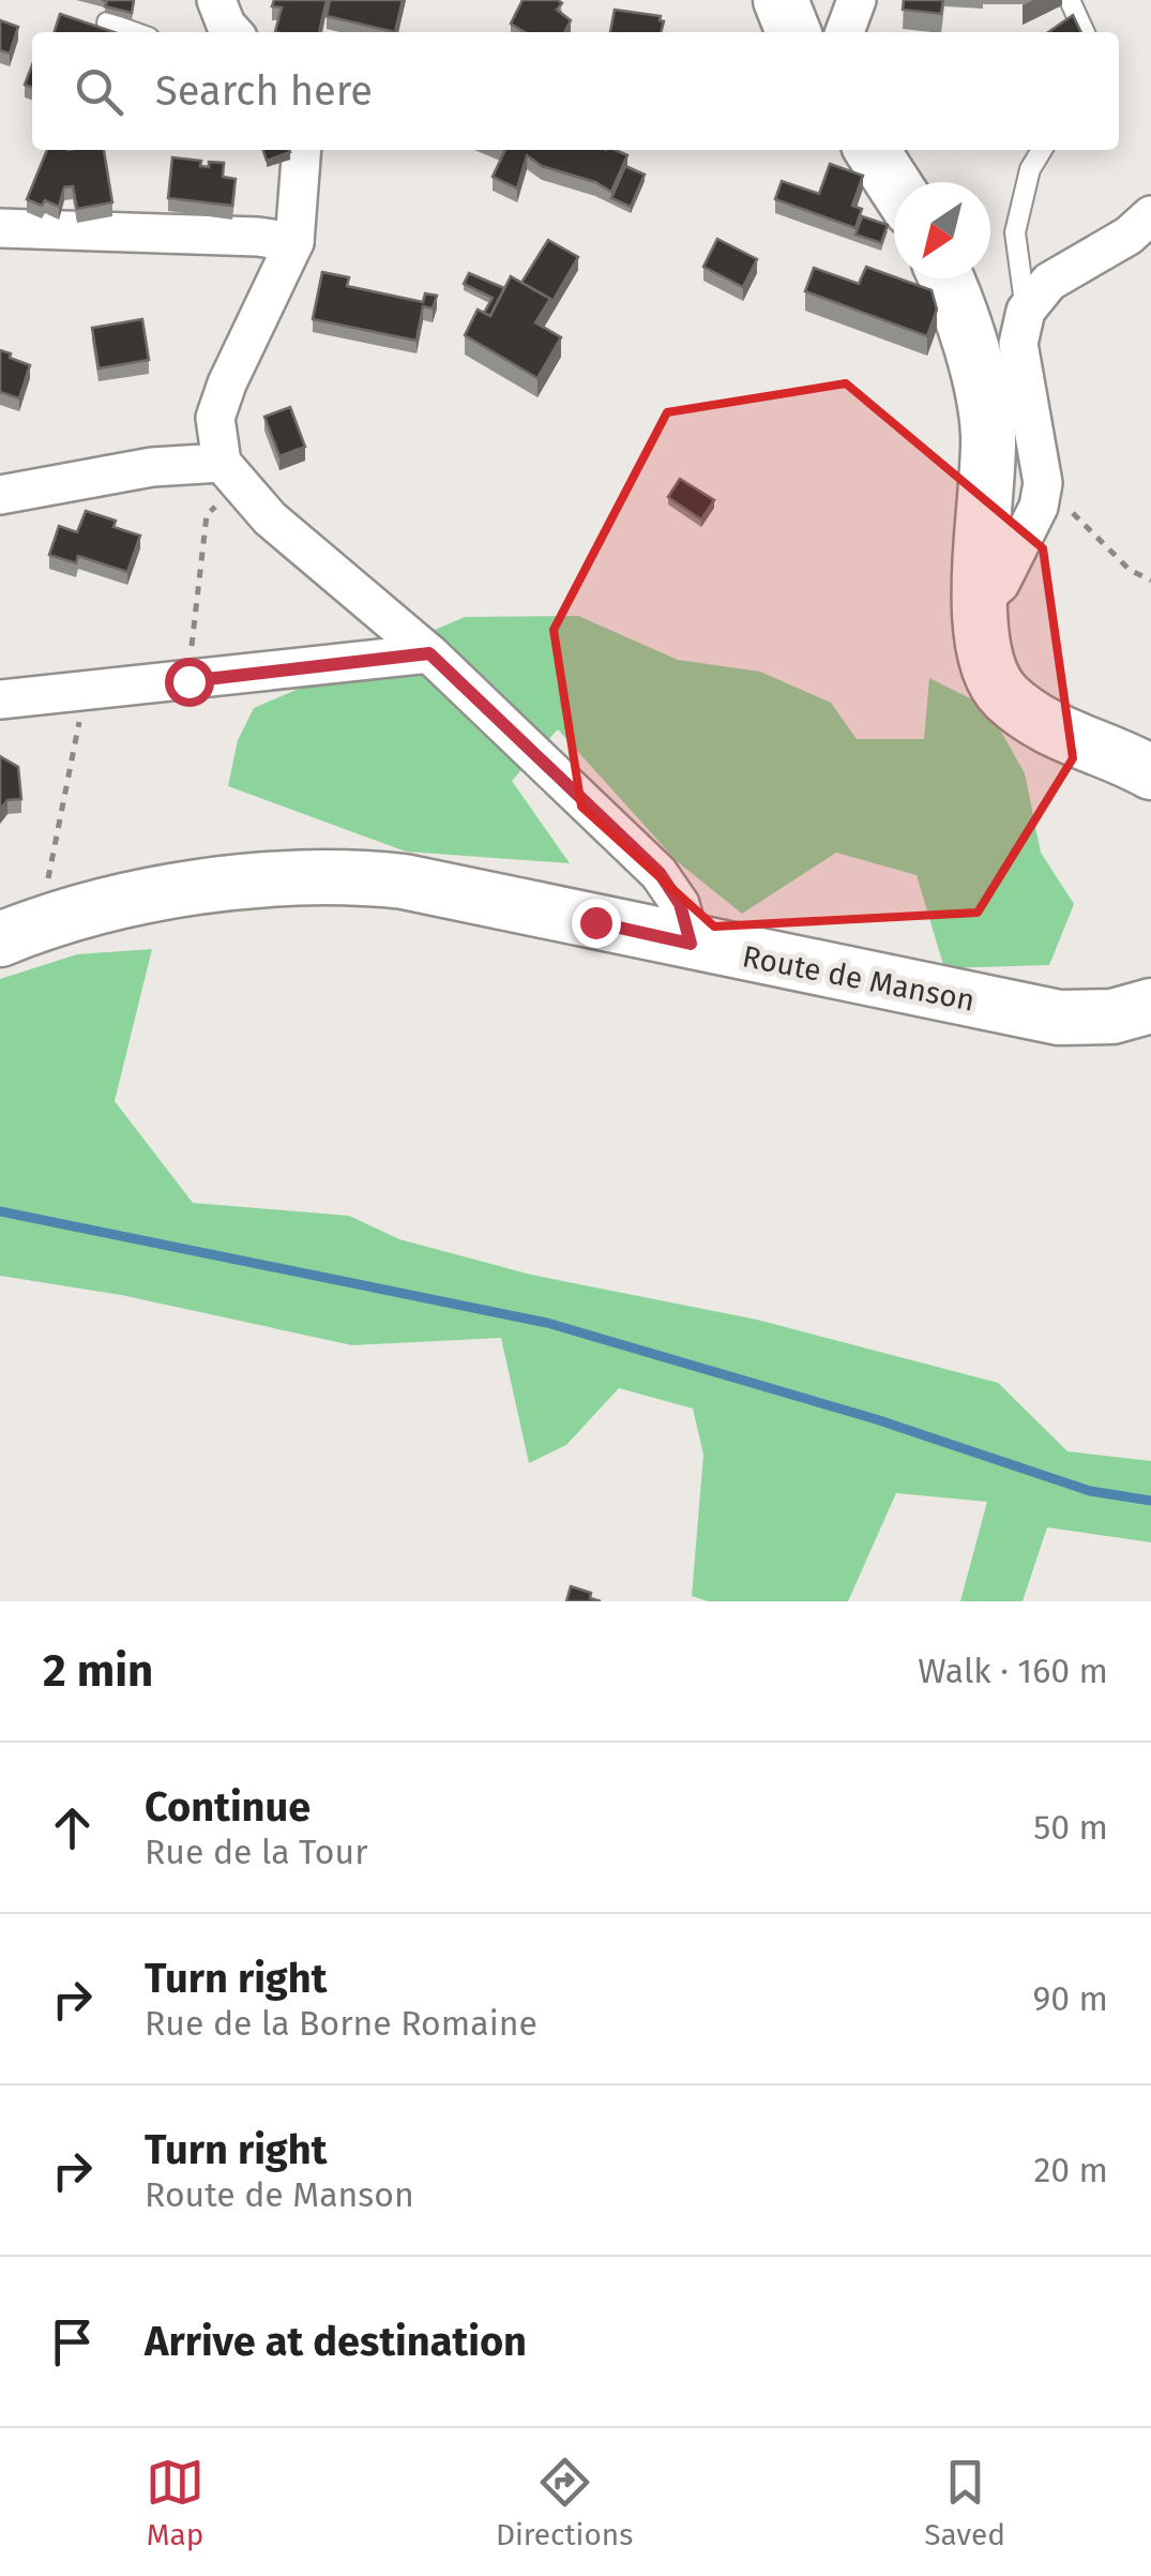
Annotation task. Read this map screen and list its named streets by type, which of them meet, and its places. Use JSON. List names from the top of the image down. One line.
{"streets":{"street":["Route de Manson"]},"north":"bottom left","page":{"search":"Search here","heading":["2 min","Walk · 160 m"],"list":[["Continue","Rue de la Tour","50 m"],["Turn right","Rue de la Borne Romaine","90 m"],["Turn right","Route de Manson","20 m"],"Arrive at destination"],"nav":["Map","Directions","Saved"]}}
